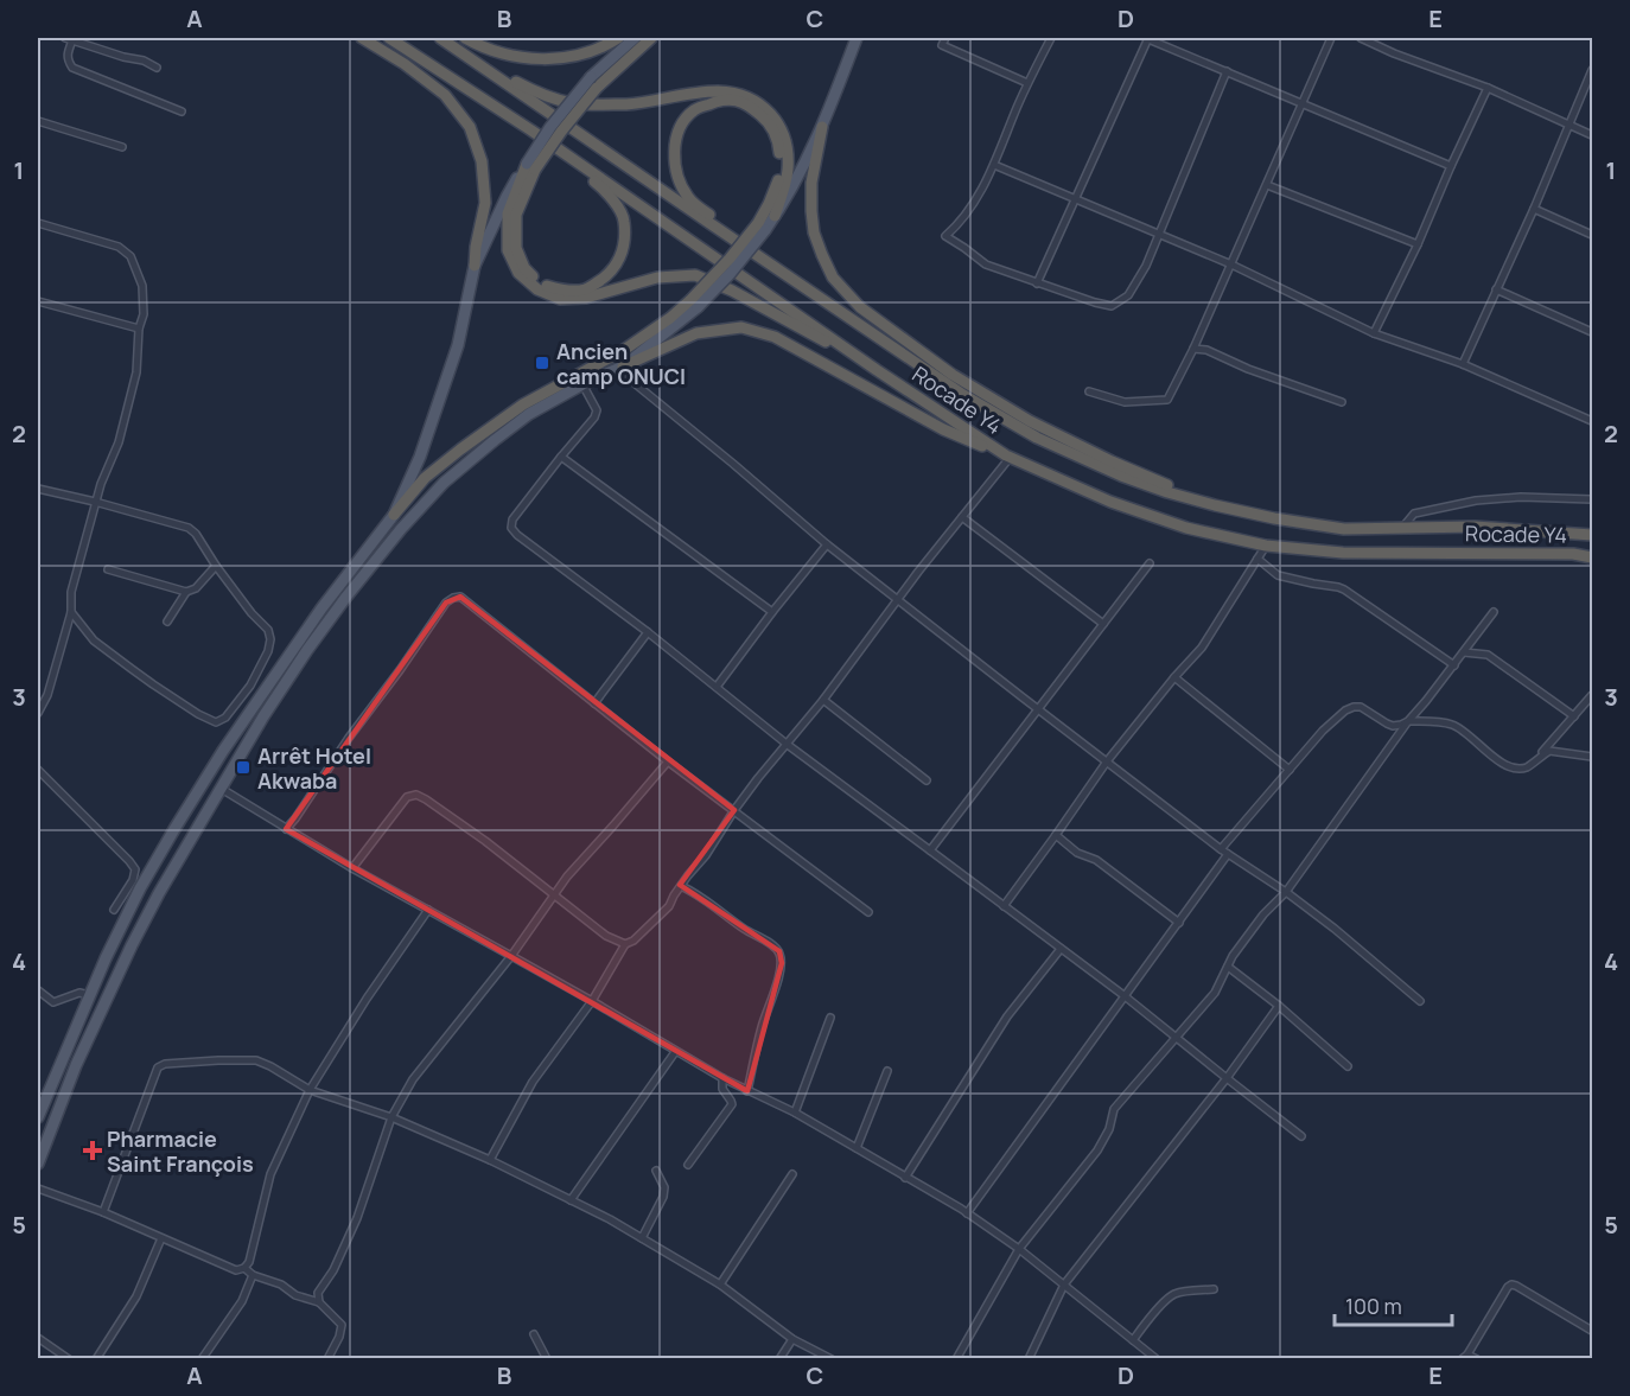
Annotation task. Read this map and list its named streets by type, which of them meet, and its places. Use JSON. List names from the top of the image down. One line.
{"streets":{"highway":["Rocade Y4"]},"places":{"transit":["Ancien camp ONUCI","Arrêt Hotel Akwaba"],"health":["Pharmacie Saint François"]},"scale_bar":"100 m","grid":{"columns":["A","B","C","D","E"],"rows":["1","2","3","4","5"]}}
